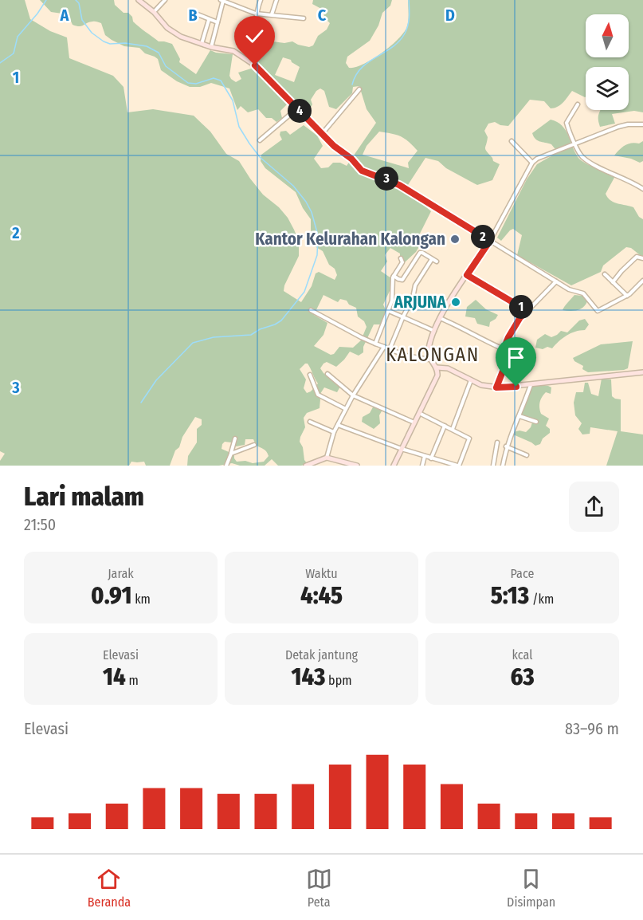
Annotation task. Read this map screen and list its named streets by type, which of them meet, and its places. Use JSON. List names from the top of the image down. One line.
{"districts":["KALONGAN"],"places":["Kantor Kelurahan Kalongan","ARJUNA"],"north":"top","page":{"pins":["4","3","2","1"],"heading":["Lari malam","21:50"],"stats":[["Jarak","0.91 km"],["Waktu","4:45"],["Pace","5:13 /km"],["Elevasi","14 m"],["Detak jantung","143 bpm"],["kcal","63"]],"chart":["Elevasi","83–96 m"],"tabs":["Beranda","Peta","Disimpan"]},"grid":{"columns":["A","B","C","D"],"rows":["1","2","3"]}}
